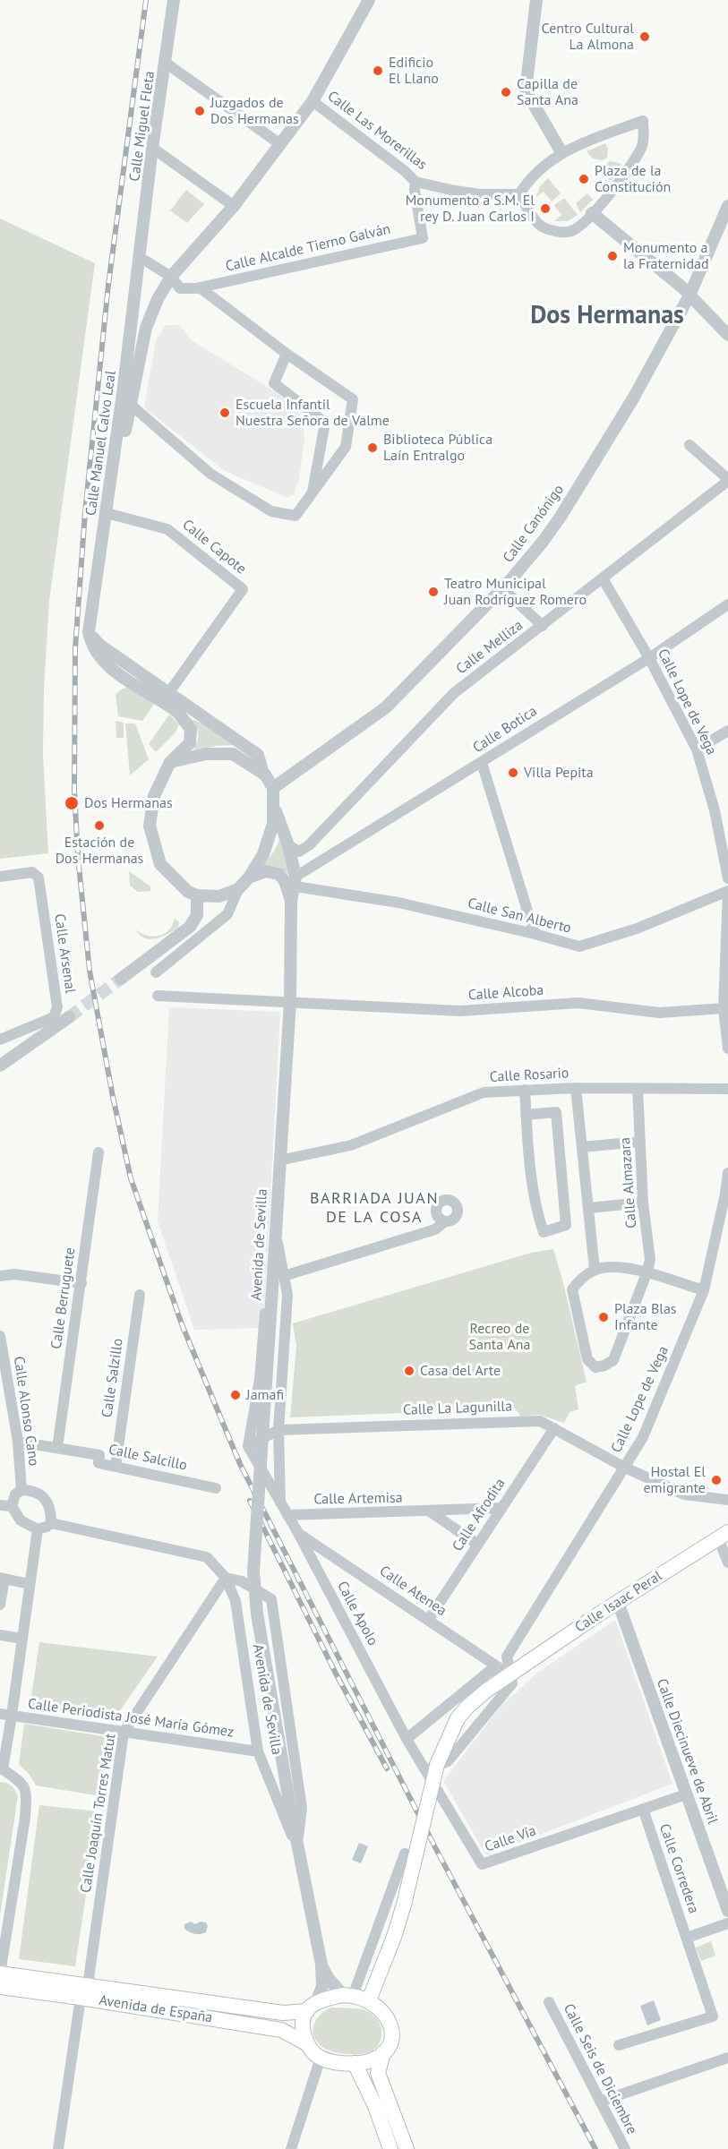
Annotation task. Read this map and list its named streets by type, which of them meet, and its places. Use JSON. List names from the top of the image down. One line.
{"streets":{"main road":["Calle Isaac Peral","Avenida de España"],"street":["Calle Miguel Fleta","Calle Las Morerillas","Calle Alcalde Tierno Galván","Calle Manuel Calvo Leal","Calle Canónigo","Calle Capote","Calle Melliza","Calle Lope de Vega","Calle Botica","Calle San Alberto","Calle Arsenal","Calle Alcoba","Calle Rosario","Calle Almazara","Avenida de Sevilla","Calle Berruguete","Calle Salzillo","Calle La Lagunilla","Calle Alonso Cano","Calle Salcillo","Calle Artemisa","Calle Afrodita","Calle Atenea","Calle Apolo","Calle Periodista José María Gómez","Calle Diecinueve de Abril","Calle Joaquín Torres Matut","Calle Vía","Calle Corredera","Calle Seis de Diciembre"]},"crossings":[["Calle Miguel Fleta","Calle Manuel Calvo Leal"],["Calle Las Morerillas","Calle Alcalde Tierno Galván"],["Calle Manuel Calvo Leal","Calle Capote"],["Calle Canónigo","Avenida de Sevilla"],["Calle Melliza","Calle Lope de Vega"],["Calle Lope de Vega","Calle Botica"],["Calle Lope de Vega","Calle La Lagunilla"],["Calle Lope de Vega","Calle Atenea"],["Calle Lope de Vega","Calle Isaac Peral"],["Calle Botica","Calle San Alberto"],["Calle Botica","Avenida de Sevilla"],["Calle San Alberto","Avenida de Sevilla"],["Calle Alcoba","Avenida de Sevilla"],["Calle Rosario","Calle Almazara"],["Calle Rosario","Avenida de Sevilla"],["Avenida de Sevilla","Calle Isaac Peral"],["Avenida de Sevilla","Calle Periodista José María Gómez"],["Avenida de Sevilla","Calle Joaquín Torres Matut"],["Avenida de Sevilla","Avenida de España"],["Calle Berruguete","Calle Salcillo"],["Calle Salzillo","Calle Salcillo"],["Calle La Lagunilla","Calle Afrodita"],["Calle Alonso Cano","Calle Salcillo"],["Calle Artemisa","Calle Afrodita"],["Calle Artemisa","Calle Apolo"],["Calle Afrodita","Calle Atenea"],["Calle Atenea","Calle Isaac Peral"],["Calle Atenea","Calle Apolo"],["Calle Isaac Peral","Calle Diecinueve de Abril"],["Calle Isaac Peral","Avenida de España"],["Calle Apolo","Calle Vía"],["Calle Periodista José María Gómez","Calle Joaquín Torres Matut"],["Calle Diecinueve de Abril","Calle Vía"],["Calle Joaquín Torres Matut","Avenida de España"],["Calle Vía","Calle Corredera"]],"districts":["Dos Hermanas","BARRIADA JUAN DE LA COSA"],"parks":["Recreo de Santa Ana"],"places":["Centro Cultural La Almona","Edificio El Llano","Capilla de Santa Ana","Juzgados de Dos Hermanas","Plaza de la Constitución","Monumento a S.M. El rey D. Juan Carlos I","Monumento a la Fraternidad","Escuela Infantil Nuestra Señora de Valme","Biblioteca Pública Laín Entralgo","Teatro Municipal Juan Rodríguez Romero","Villa Pepita","Dos Hermanas","Estación de Dos Hermanas","Plaza Blas Infante","Casa del Arte","Jamafi","Hostal El emigrante"]}
